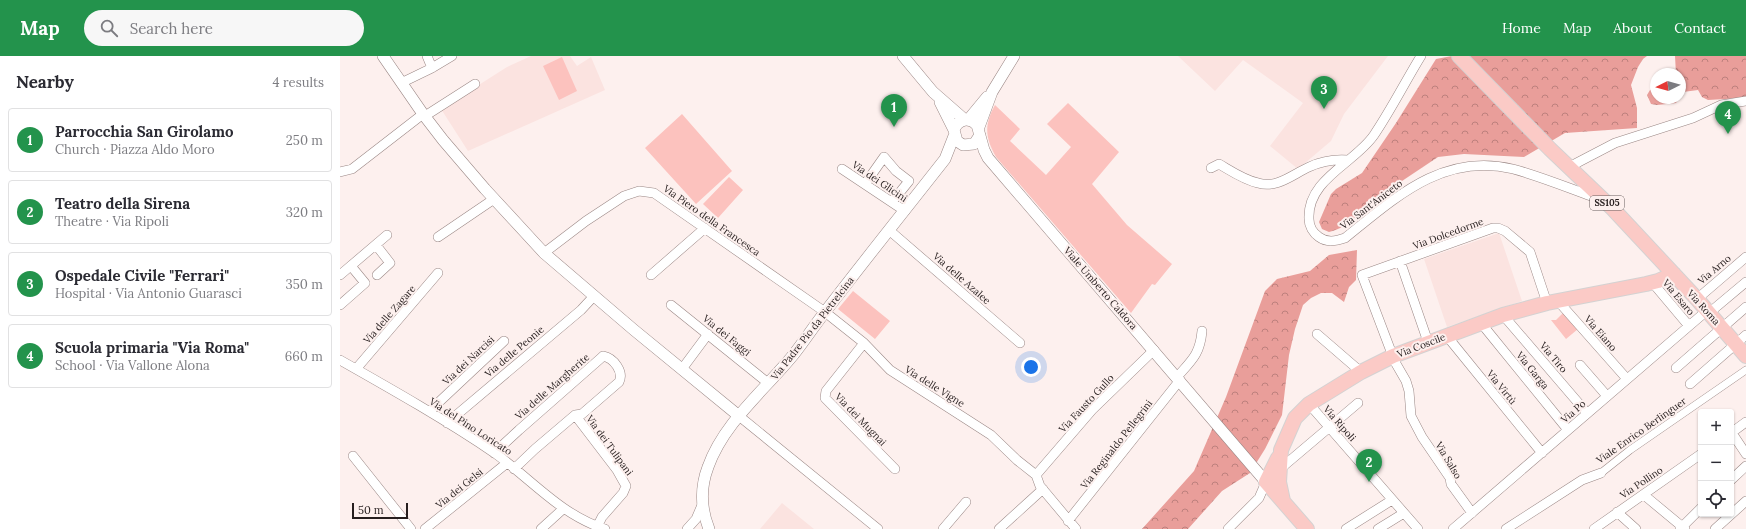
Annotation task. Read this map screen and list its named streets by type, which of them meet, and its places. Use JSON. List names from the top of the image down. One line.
{"streets":{"main road":["SS105","Via Roma","Via Coscile"],"street":["Via dei Glicini","Via Sant'Aniceto","Via Piero della Francesca","Via Dolcedorme","Via Arno","Via delle Azalee","Viale Umberto Caldora","Via Esaro","Via delle Zagare","Via Padre Pio da Pietrelcina","Via Eiano","Via dei Faggi","Via delle Peonie","Via Tiro","Via dei Narcisi","Via Garga","Via delle Margherite","Via delle Vigne","Via Virtù","Via Fausto Gullo","Via Po","Via dei Mugnai","Via Ripoli","Via del Pino Loricato","Viale Enrico Berlinguer","Via Reginaldo Pellegrini","Via dei Tulipani","Via Salso","Via Pollino","Via dei Gelsi"]},"crossings":[["Via dei Glicini","Via Padre Pio da Pietrelcina"],["SS105","Via Sant'Aniceto"],["SS105","Via Roma"],["Via Piero della Francesca","Via Padre Pio da Pietrelcina"],["Via Piero della Francesca","Via delle Vigne"],["Via Dolcedorme","Via Eiano"],["Via Dolcedorme","Via Coscile"],["Via Dolcedorme","Via Salso"],["Via Arno","Via Roma"],["Via delle Azalee","Via Padre Pio da Pietrelcina"],["Viale Umberto Caldora","Via Padre Pio da Pietrelcina"],["Viale Umberto Caldora","Via Fausto Gullo"],["Viale Umberto Caldora","Via Reginaldo Pellegrini"],["Via Esaro","Via Coscile"],["Via Esaro","Via Po"],["Via Roma","Via Coscile"],["Via Roma","Via Po"],["Via delle Zagare","Via del Pino Loricato"],["Via Padre Pio da Pietrelcina","Via dei Faggi"],["Via Padre Pio da Pietrelcina","Via delle Vigne"],["Via Eiano","Via Coscile"],["Via Eiano","Via Po"],["Via Coscile","Via Tiro"],["Via Coscile","Via Garga"],["Via Coscile","Via Virtù"],["Via Coscile","Via Ripoli"],["Via Coscile","Via Salso"],["Via delle Peonie","Via del Pino Loricato"],["Via Tiro","Via Po"],["Via dei Narcisi","Via del Pino Loricato"],["Via Garga","Via Po"],["Via delle Margherite","Via del Pino Loricato"],["Via delle Margherite","Via dei Tulipani"],["Via delle Vigne","Via Fausto Gullo"],["Via delle Vigne","Via dei Mugnai"],["Via Virtù","Via Po"],["Via Po","Via Salso"],["Via del Pino Loricato","Via dei Tulipani"],["Via del Pino Loricato","Via dei Gelsi"]],"scale_bar":"50 m","north":"left","page":{"header":"Map","search":"Search here","nav":["Home","Map","About","Contact"],"heading":["Nearby","4 results"],"pins":["3","1","4","2"],"list":[{"mark":"1","name":"Parrocchia San Girolamo","note":"Church · Piazza Aldo Moro","value":"250 m"},{"mark":"2","name":"Teatro della Sirena","note":"Theatre · Via Ripoli","value":"320 m"},{"mark":"3","name":"Ospedale Civile \"Ferrari\"","note":"Hospital · Via Antonio Guarasci","value":"350 m"},{"mark":"4","name":"Scuola primaria \"Via Roma\"","note":"School · Via Vallone Alona","value":"660 m"}],"map_buttons":["+","−"],"scale":"50 m"}}
